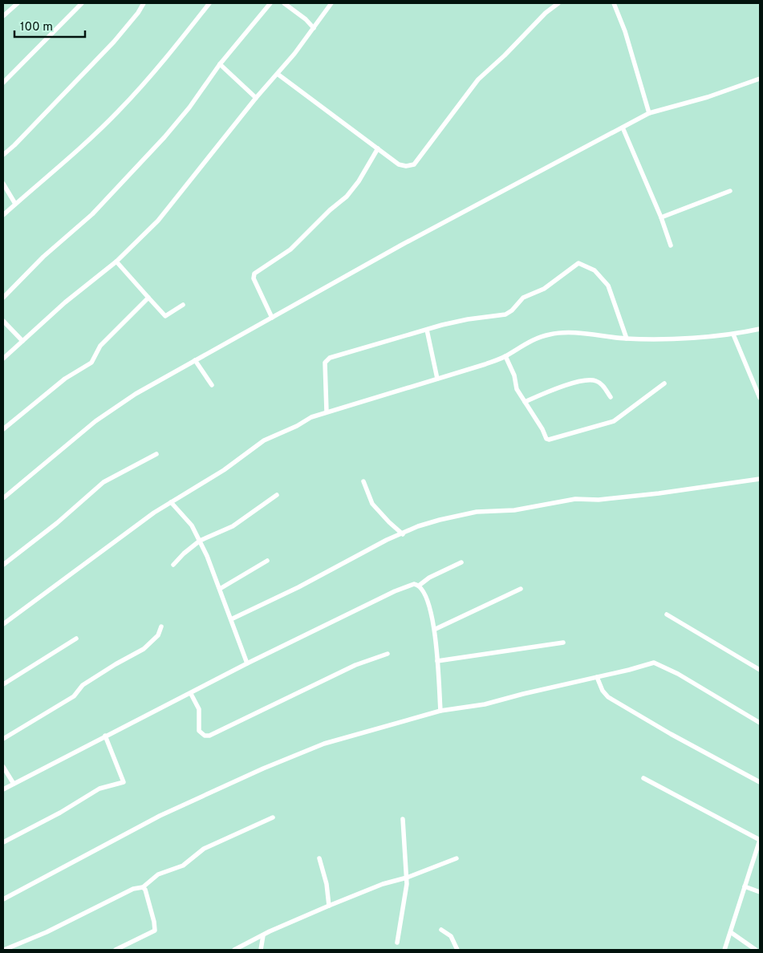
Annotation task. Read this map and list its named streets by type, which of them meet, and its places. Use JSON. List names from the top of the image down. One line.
{"scale_bar":"100 m"}
